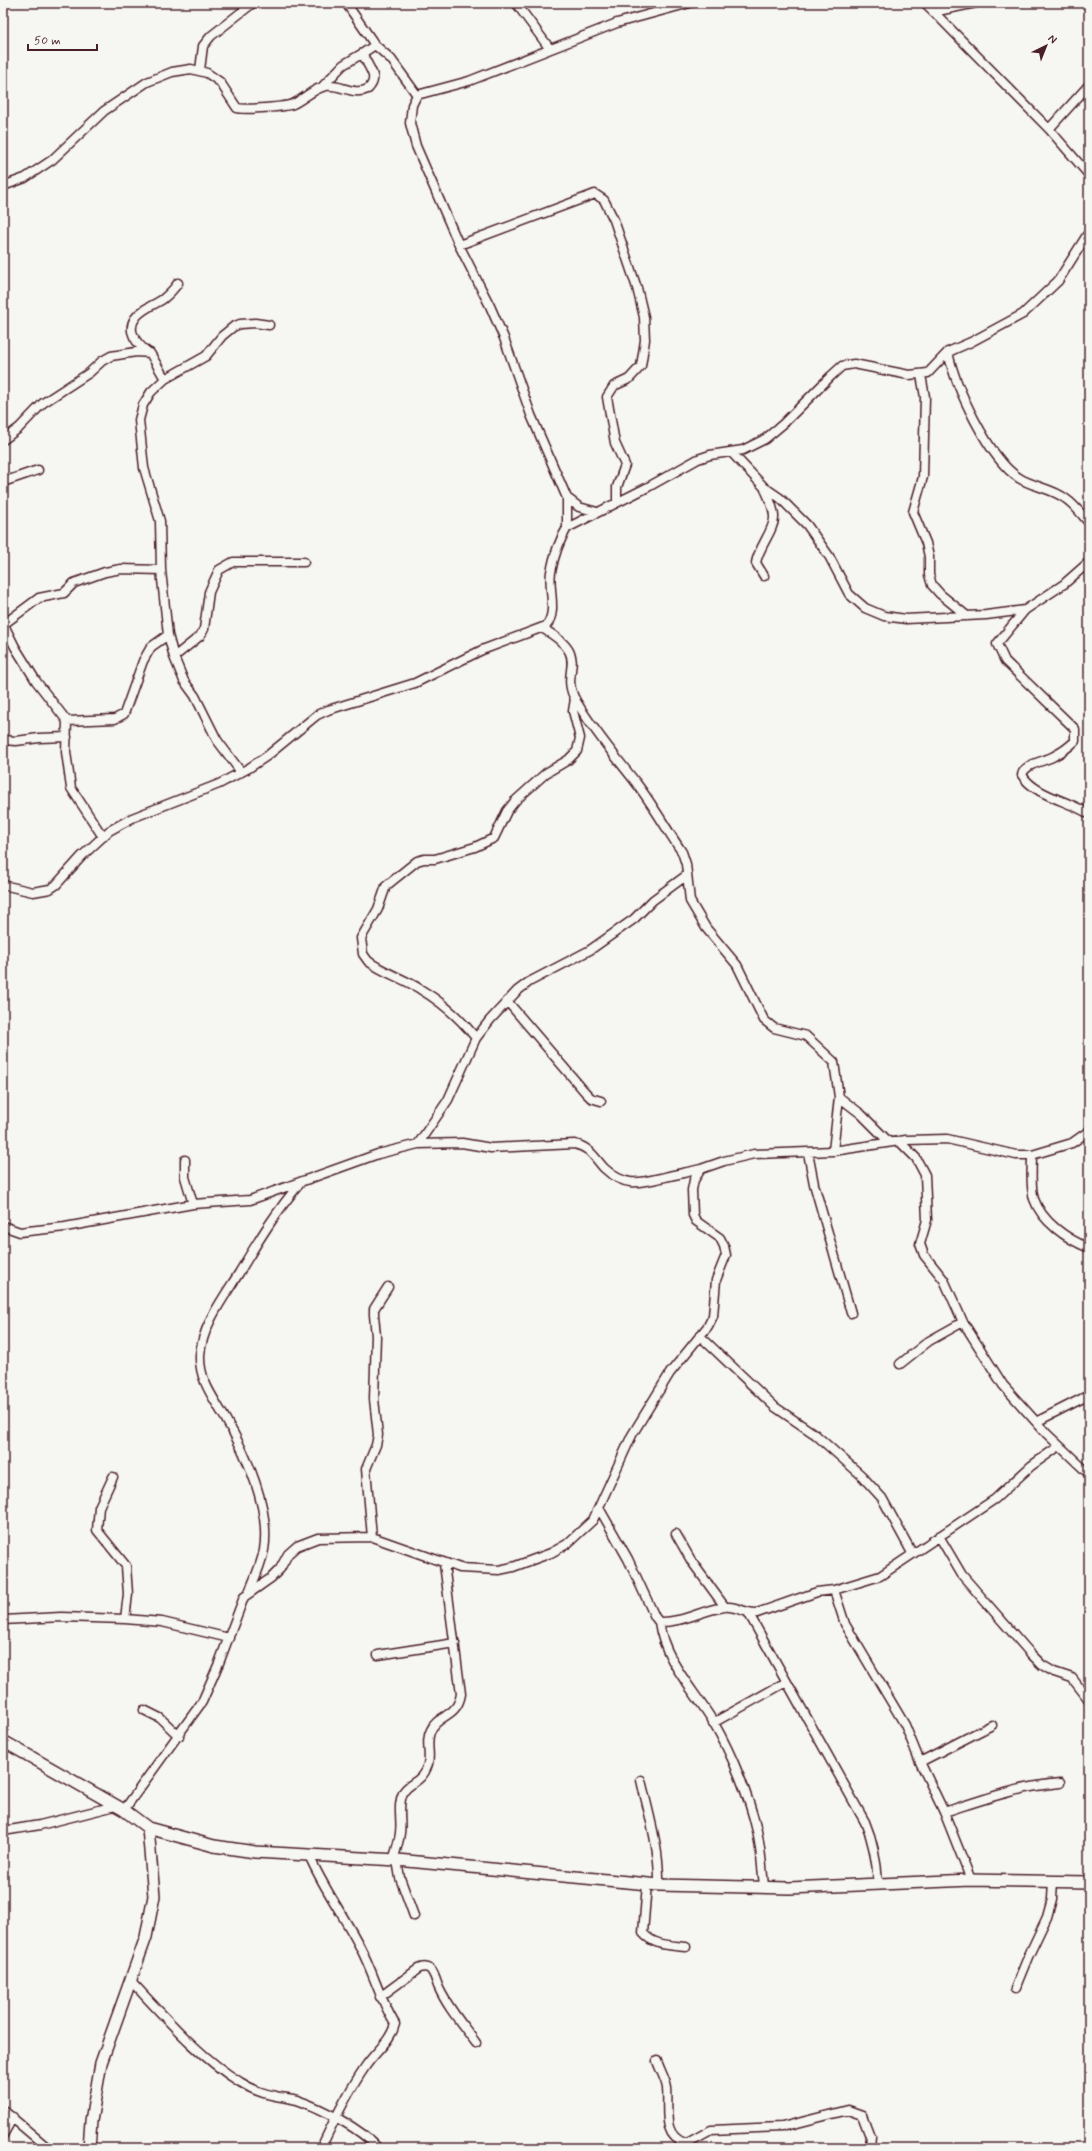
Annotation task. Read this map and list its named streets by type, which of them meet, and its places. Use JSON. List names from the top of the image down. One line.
{"scale_bar":"50 m","north":"top right"}
